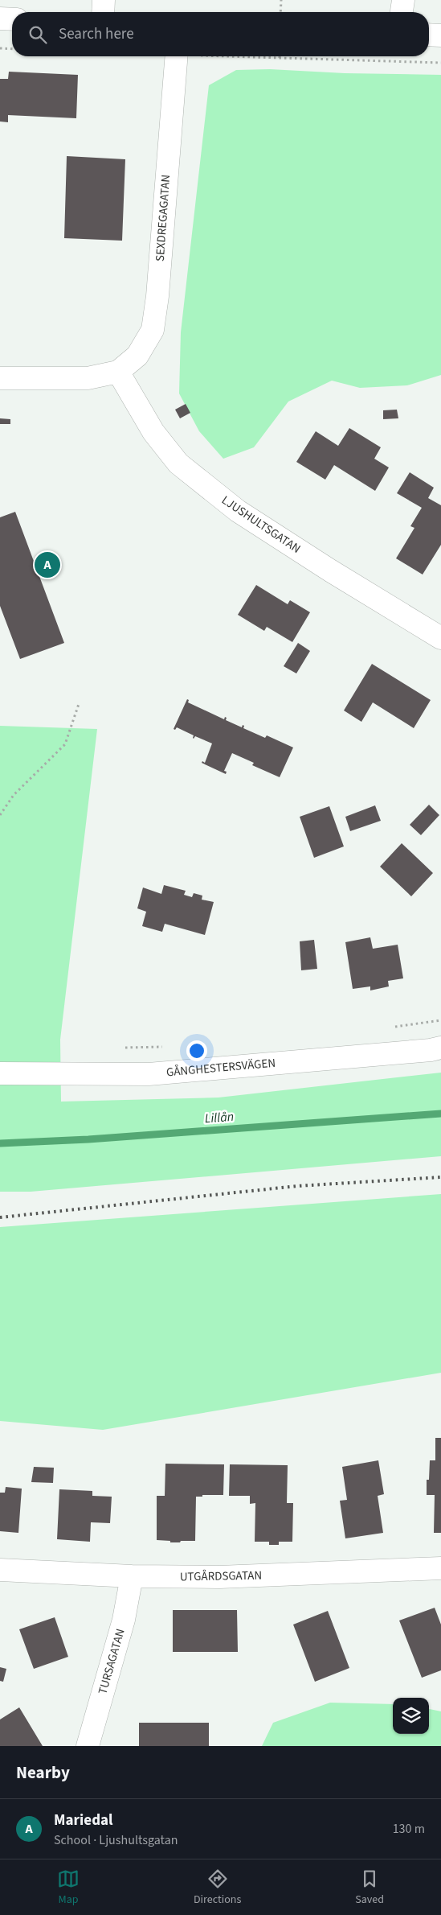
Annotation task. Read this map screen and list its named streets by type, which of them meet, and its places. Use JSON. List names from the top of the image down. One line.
{"streets":{"street":["SEXDREGAGATAN","LJUSHULTSGATAN","GÅNGHESTERSVÄGEN","UTGÅRDSGATAN","TURSAGATAN"]},"crossings":[["SEXDREGAGATAN","LJUSHULTSGATAN"],["UTGÅRDSGATAN","TURSAGATAN"]],"water":["Lillån"],"page":{"search":"Search here","pins":"A","heading":"Nearby","list":[{"mark":"A","name":"Mariedal","note":"School · Ljushultsgatan","value":"130 m"}],"nav":["Map","Directions","Saved"]}}
